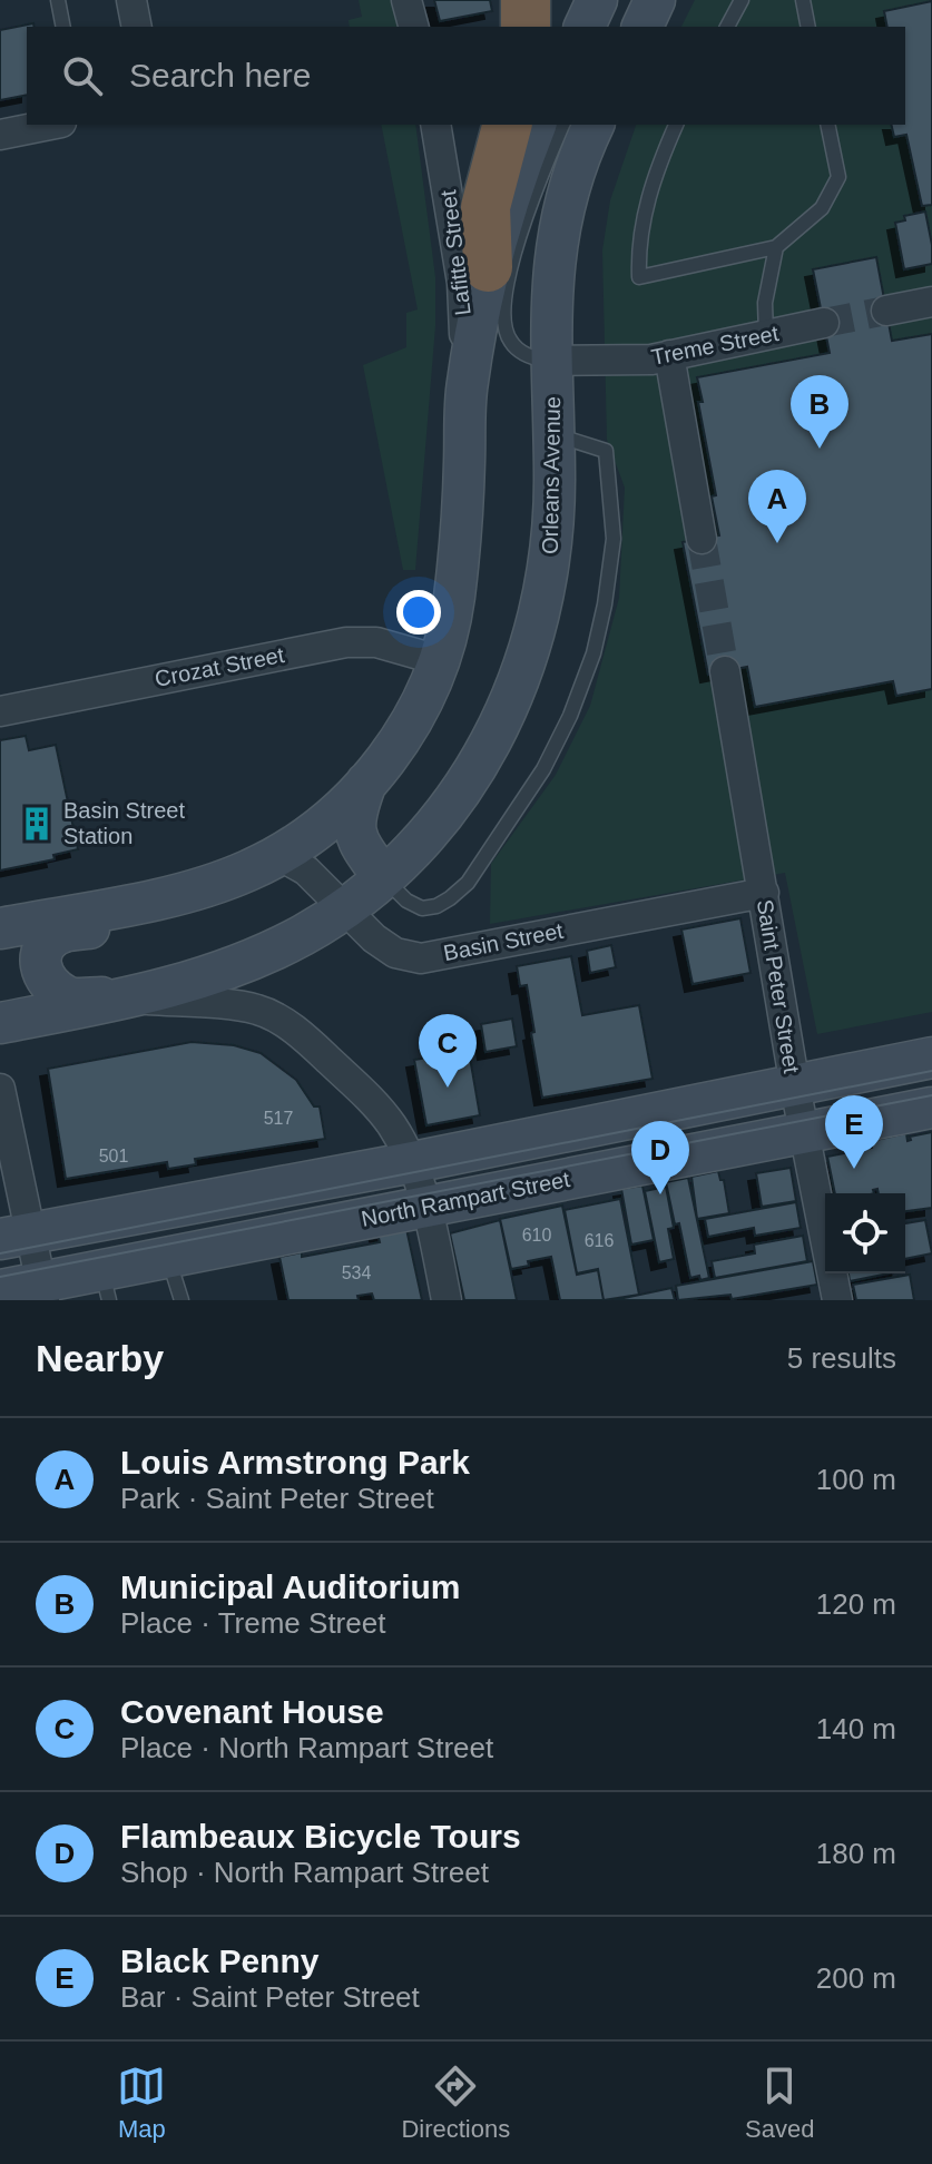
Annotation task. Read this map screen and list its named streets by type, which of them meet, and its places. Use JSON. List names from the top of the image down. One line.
{"streets":{"street":["Lafitte Street","Treme Street","Orleans Avenue","Crozat Street","Basin Street","Saint Peter Street","North Rampart Street"]},"crossings":[["Treme Street","Orleans Avenue"],["Orleans Avenue","Basin Street"],["Basin Street","Saint Peter Street"],["Saint Peter Street","North Rampart Street"]],"places":{"building":["Basin Street Station"]},"house_numbers":["517","501","610","616","534"],"page":{"search":"Search here","pins":["B","A","C","E","D"],"heading":["Nearby","5 results"],"list":[{"mark":"A","name":"Louis Armstrong Park","note":"Park · Saint Peter Street","value":"100 m"},{"mark":"B","name":"Municipal Auditorium","note":"Place · Treme Street","value":"120 m"},{"mark":"C","name":"Covenant House","note":"Place · North Rampart Street","value":"140 m"},{"mark":"D","name":"Flambeaux Bicycle Tours","note":"Shop · North Rampart Street","value":"180 m"},{"mark":"E","name":"Black Penny","note":"Bar · Saint Peter Street","value":"200 m"}],"nav":["Map","Directions","Saved"]}}
